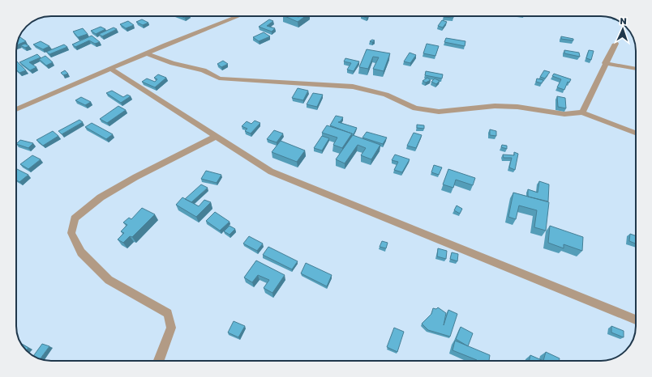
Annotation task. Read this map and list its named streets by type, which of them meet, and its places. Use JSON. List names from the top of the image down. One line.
{"north":"top"}
